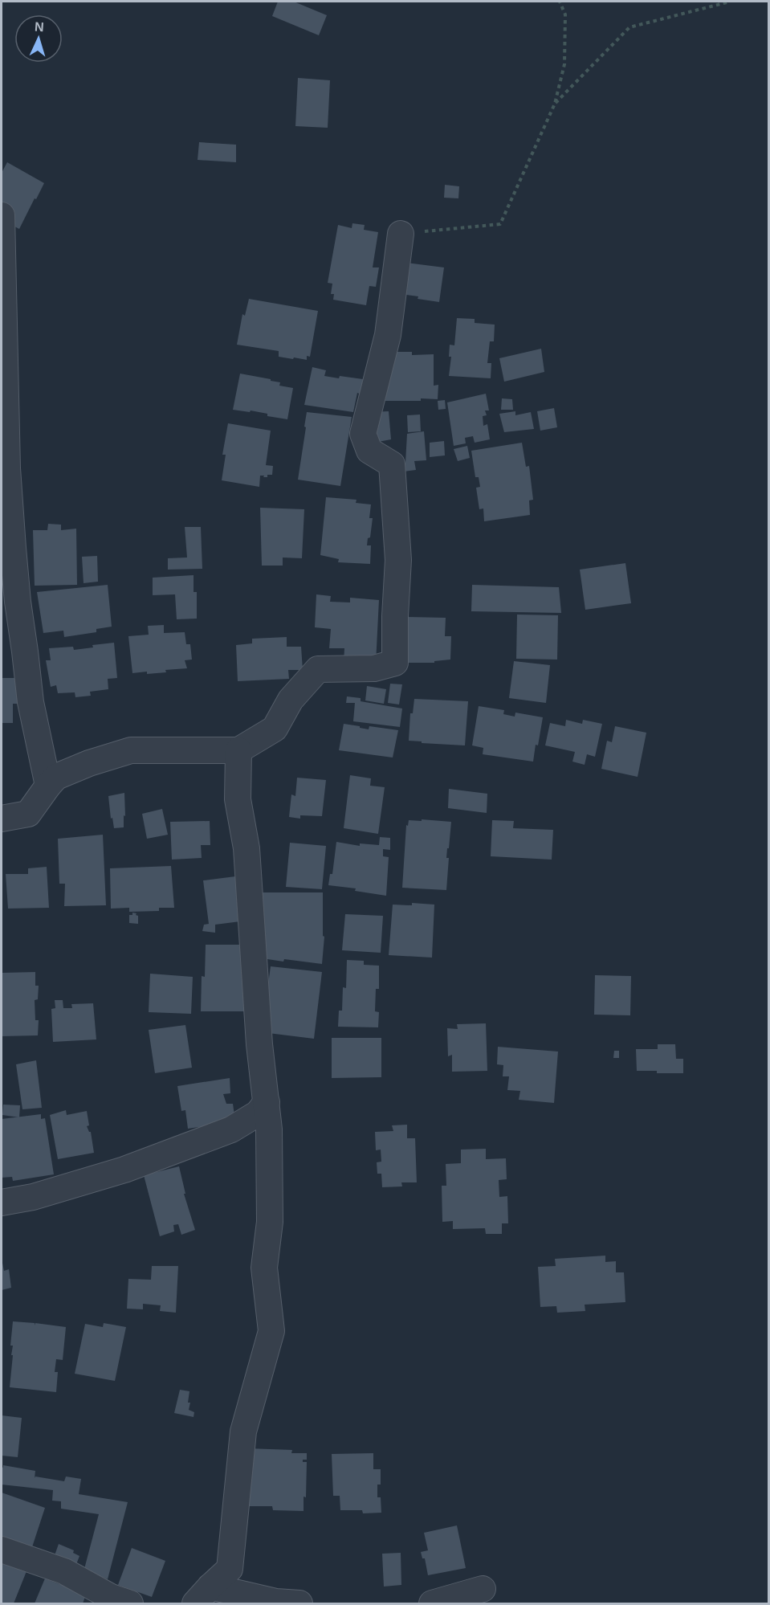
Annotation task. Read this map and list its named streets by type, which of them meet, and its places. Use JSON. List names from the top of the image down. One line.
{"north":"top"}
